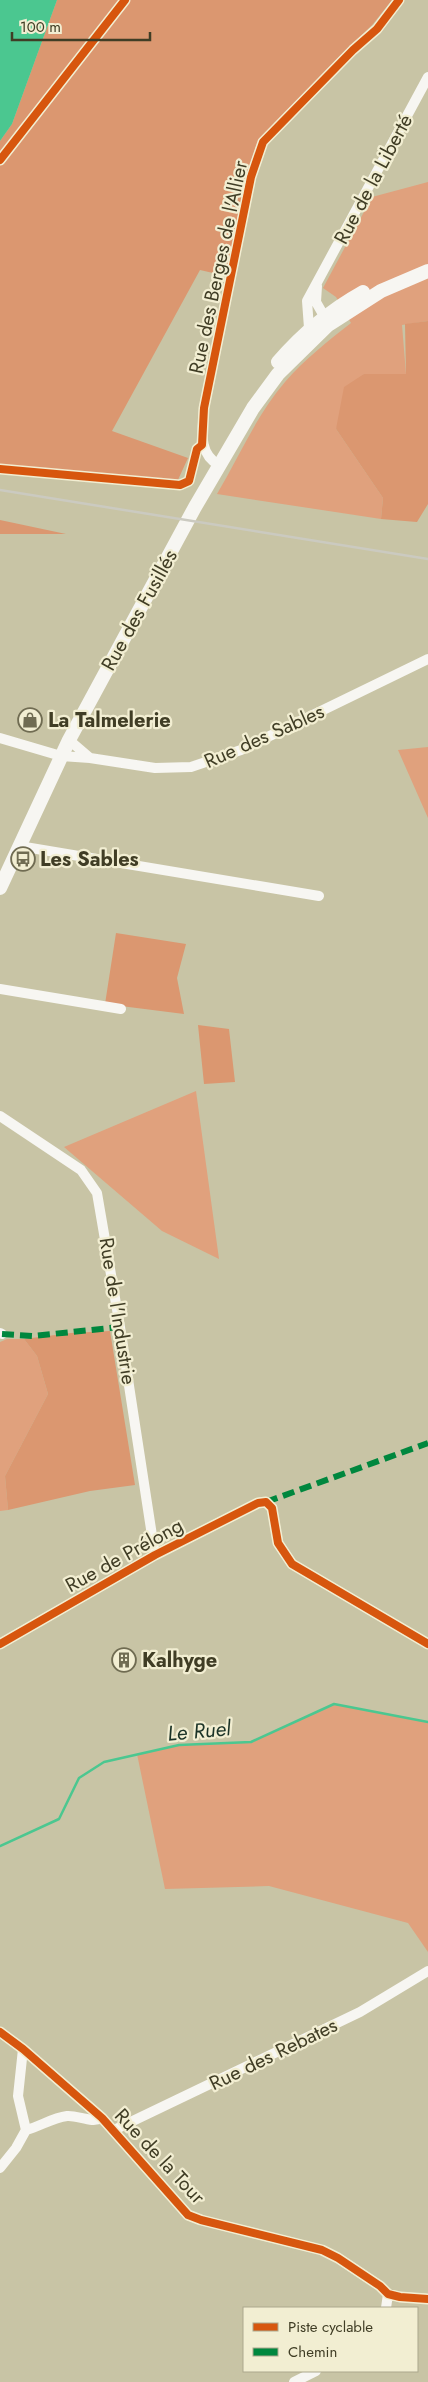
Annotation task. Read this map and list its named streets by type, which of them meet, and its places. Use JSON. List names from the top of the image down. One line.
{"streets":{"main road":["Rue des Fusillés"],"street":["Rue de la Liberté","Rue des Berges de l'Allier","Rue des Sables","Rue de l'Industrie","Rue de Prélong","Rue des Rebates","Rue de la Tour"]},"crossings":[["Rue de la Liberté","Rue des Fusillés"],["Rue des Berges de l'Allier","Rue des Fusillés"],["Rue des Fusillés","Rue des Sables"],["Rue de l'Industrie","Rue de Prélong"],["Rue des Rebates","Rue de la Tour"]],"water":["Le Ruel"],"places":{"shop":["La Talmelerie"],"bus stop":["Les Sables"],"building":["Kalhyge"]},"legend":["Piste cyclable","Chemin"],"scale_bar":"100 m"}
